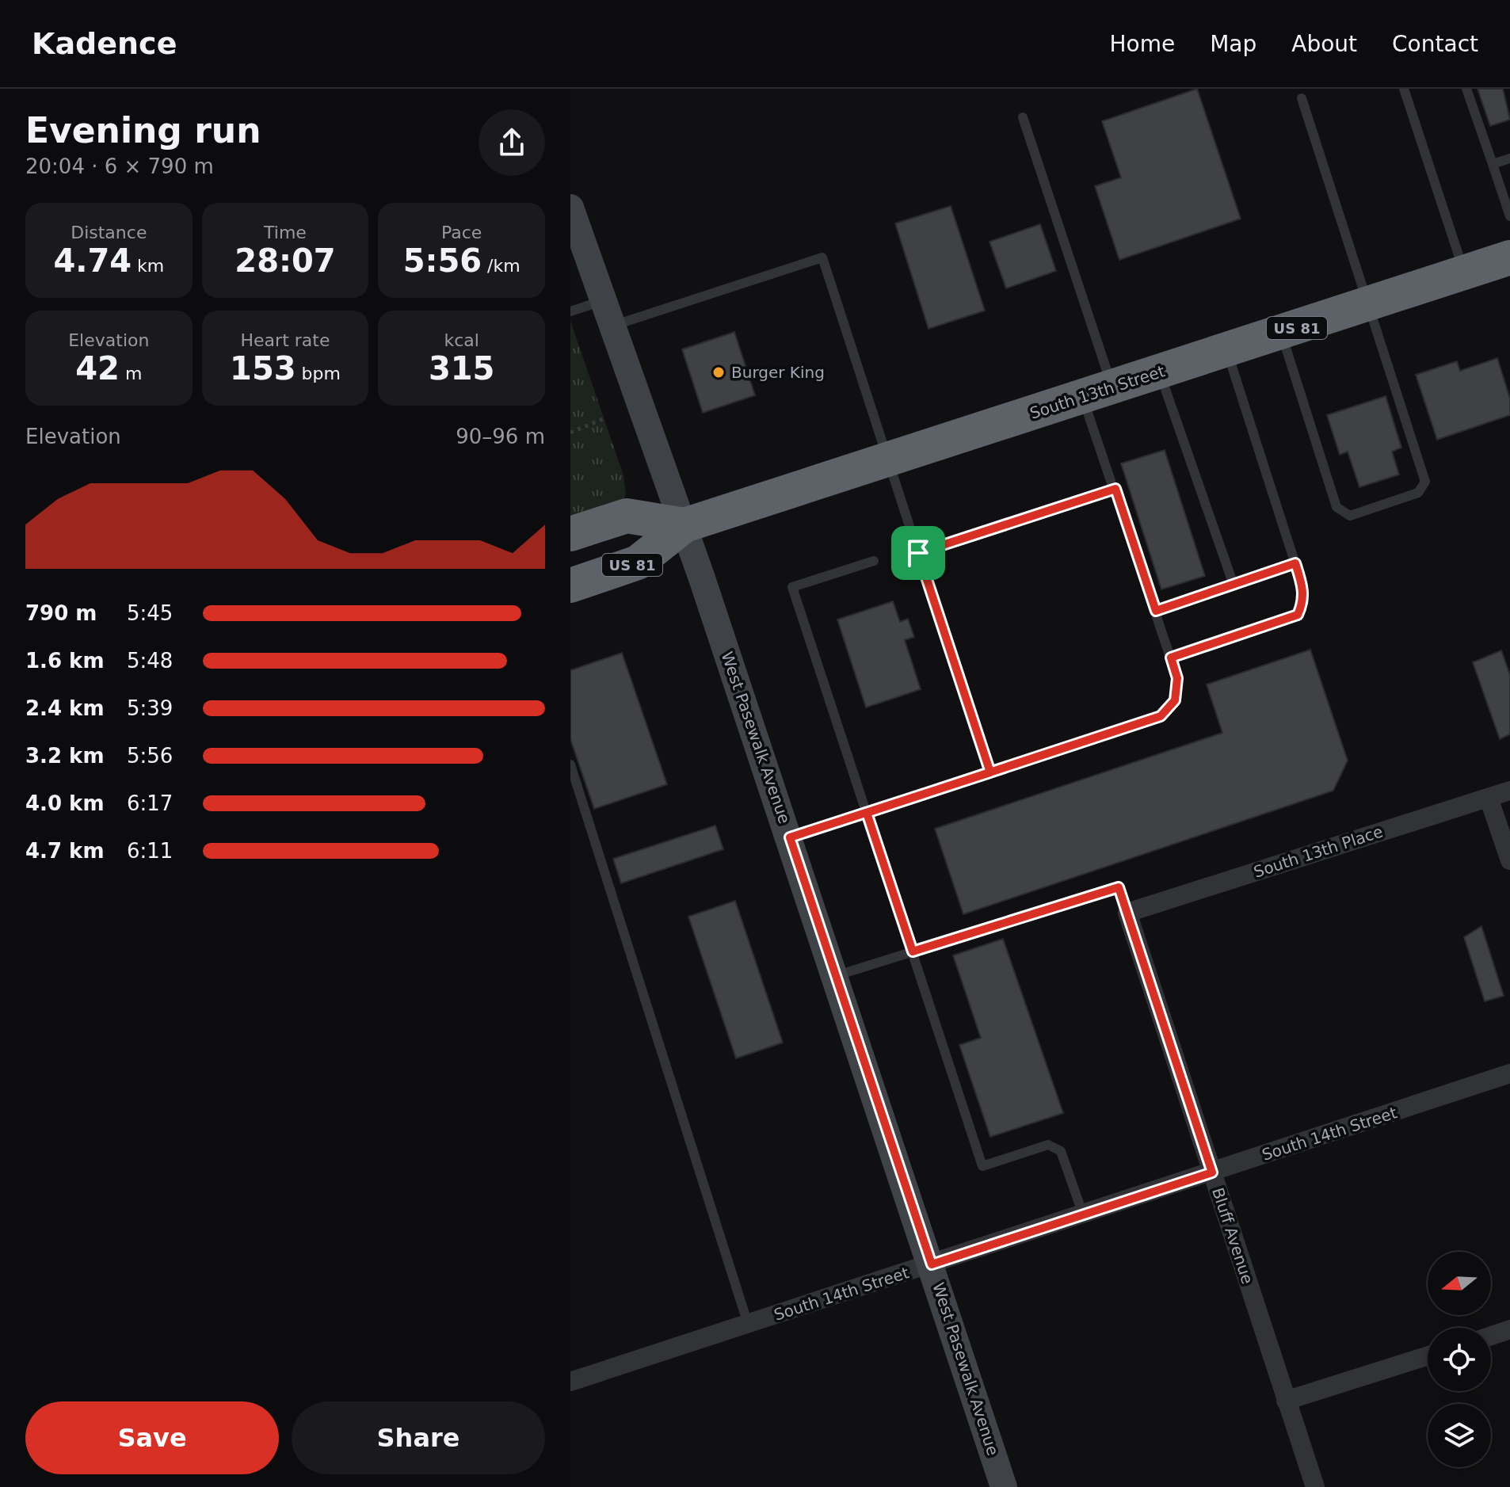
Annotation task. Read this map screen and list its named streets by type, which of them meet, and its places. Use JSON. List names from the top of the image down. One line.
{"streets":{"highway":["US 81","South 13th Street"],"street":["West Pasewalk Avenue","South 13th Place","South 14th Street","Bluff Avenue"]},"crossings":[["South 13th Street","West Pasewalk Avenue"],["West Pasewalk Avenue","South 14th Street"],["South 13th Place","Bluff Avenue"],["South 14th Street","Bluff Avenue"]],"places":["Burger King"],"north":"left","page":{"header":"Kadence","nav":["Home","Map","About","Contact"],"heading":["Evening run","20:04 · 6 × 790 m"],"stats":[["Distance","4.74 km"],["Time","28:07"],["Pace","5:56 /km"],["Elevation","42 m"],["Heart rate","153 bpm"],["kcal","315"]],"chart":["Elevation","90–96 m"],"list":[{"name":"790 m","note":"5:45"},{"name":"1.6 km","note":"5:48"},{"name":"2.4 km","note":"5:39"},{"name":"3.2 km","note":"5:56"},{"name":"4.0 km","note":"6:17"},{"name":"4.7 km","note":"6:11"}],"buttons":["Save","Share"]}}
